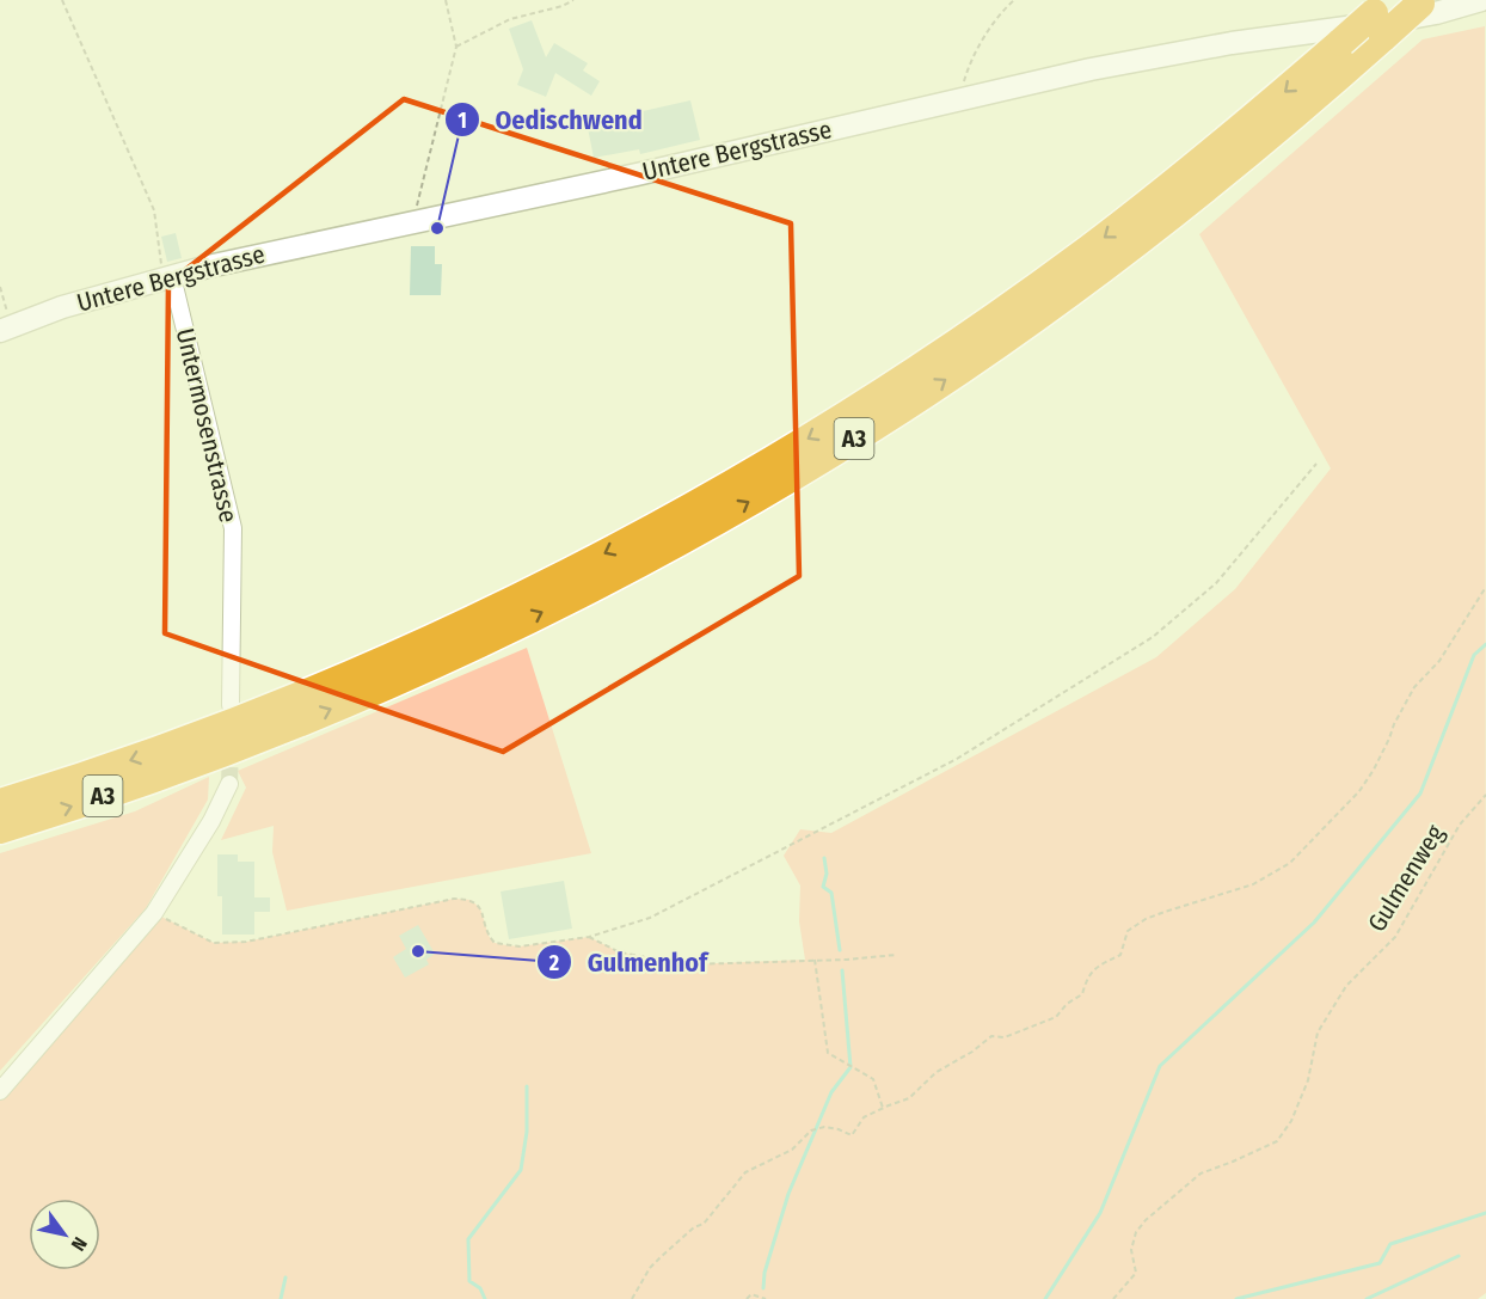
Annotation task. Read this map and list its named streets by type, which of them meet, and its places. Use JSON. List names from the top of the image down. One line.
{"streets":{"highway":["A3"],"main road":["Untere Bergstrasse"],"street":["Untermosenstrasse"],"path":["Gulmenweg"]},"crossings":[["Untere Bergstrasse","Untermosenstrasse"]],"places":["Oedischwend","Gulmenhof"],"north":"bottom right"}
